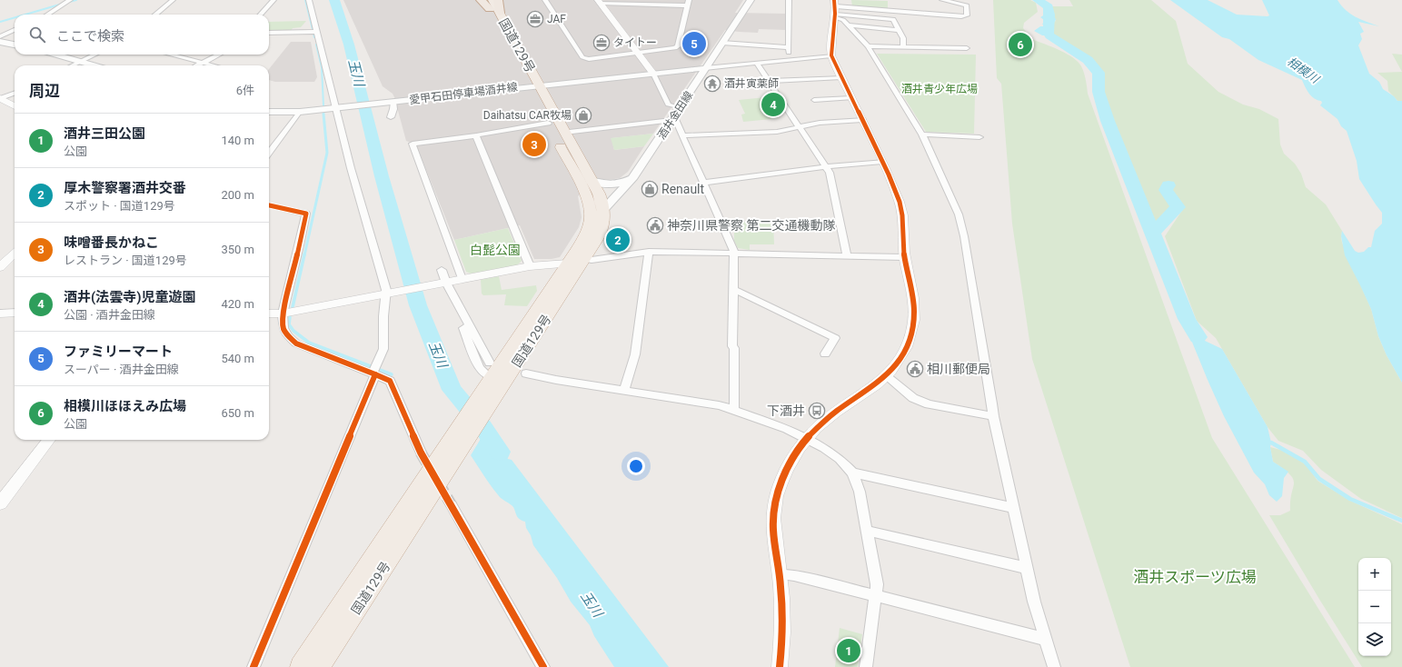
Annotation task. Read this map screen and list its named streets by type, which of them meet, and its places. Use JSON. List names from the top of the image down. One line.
{"streets":{"highway":["国道129号"],"main road":["愛甲石田停車場酒井線","酒井金田線"]},"crossings":[["国道129号","愛甲石田停車場酒井線"],["国道129号","酒井金田線"],["愛甲石田停車場酒井線","酒井金田線"]],"water":["相模川","玉川"],"parks":["酒井青少年広場","白髭公園","酒井スポーツ広場"],"places":{"office":["JAF","タイトー"],"temple":["酒井寅薬師"],"shop":["Daihatsu CAR牧場","Renault"],"public building":["神奈川県警察 第二交通機動隊","相川郵便局"],"bus stop":["下酒井"]},"page":{"search":"ここで検索","pins":["5","6","4","3","2","1"],"heading":["周辺","6件"],"list":[{"mark":"1","name":"酒井三田公園","note":"公園","value":"140 m"},{"mark":"2","name":"厚木警察署酒井交番","note":"スポット · 国道129号","value":"200 m"},{"mark":"3","name":"味噌番長かねこ","note":"レストラン · 国道129号","value":"350 m"},{"mark":"4","name":"酒井(法雲寺)児童遊園","note":"公園 · 酒井金田線","value":"420 m"},{"mark":"5","name":"ファミリーマート","note":"スーパー · 酒井金田線","value":"540 m"},{"mark":"6","name":"相模川ほほえみ広場","note":"公園","value":"650 m"}],"map_buttons":["+","−"]}}
